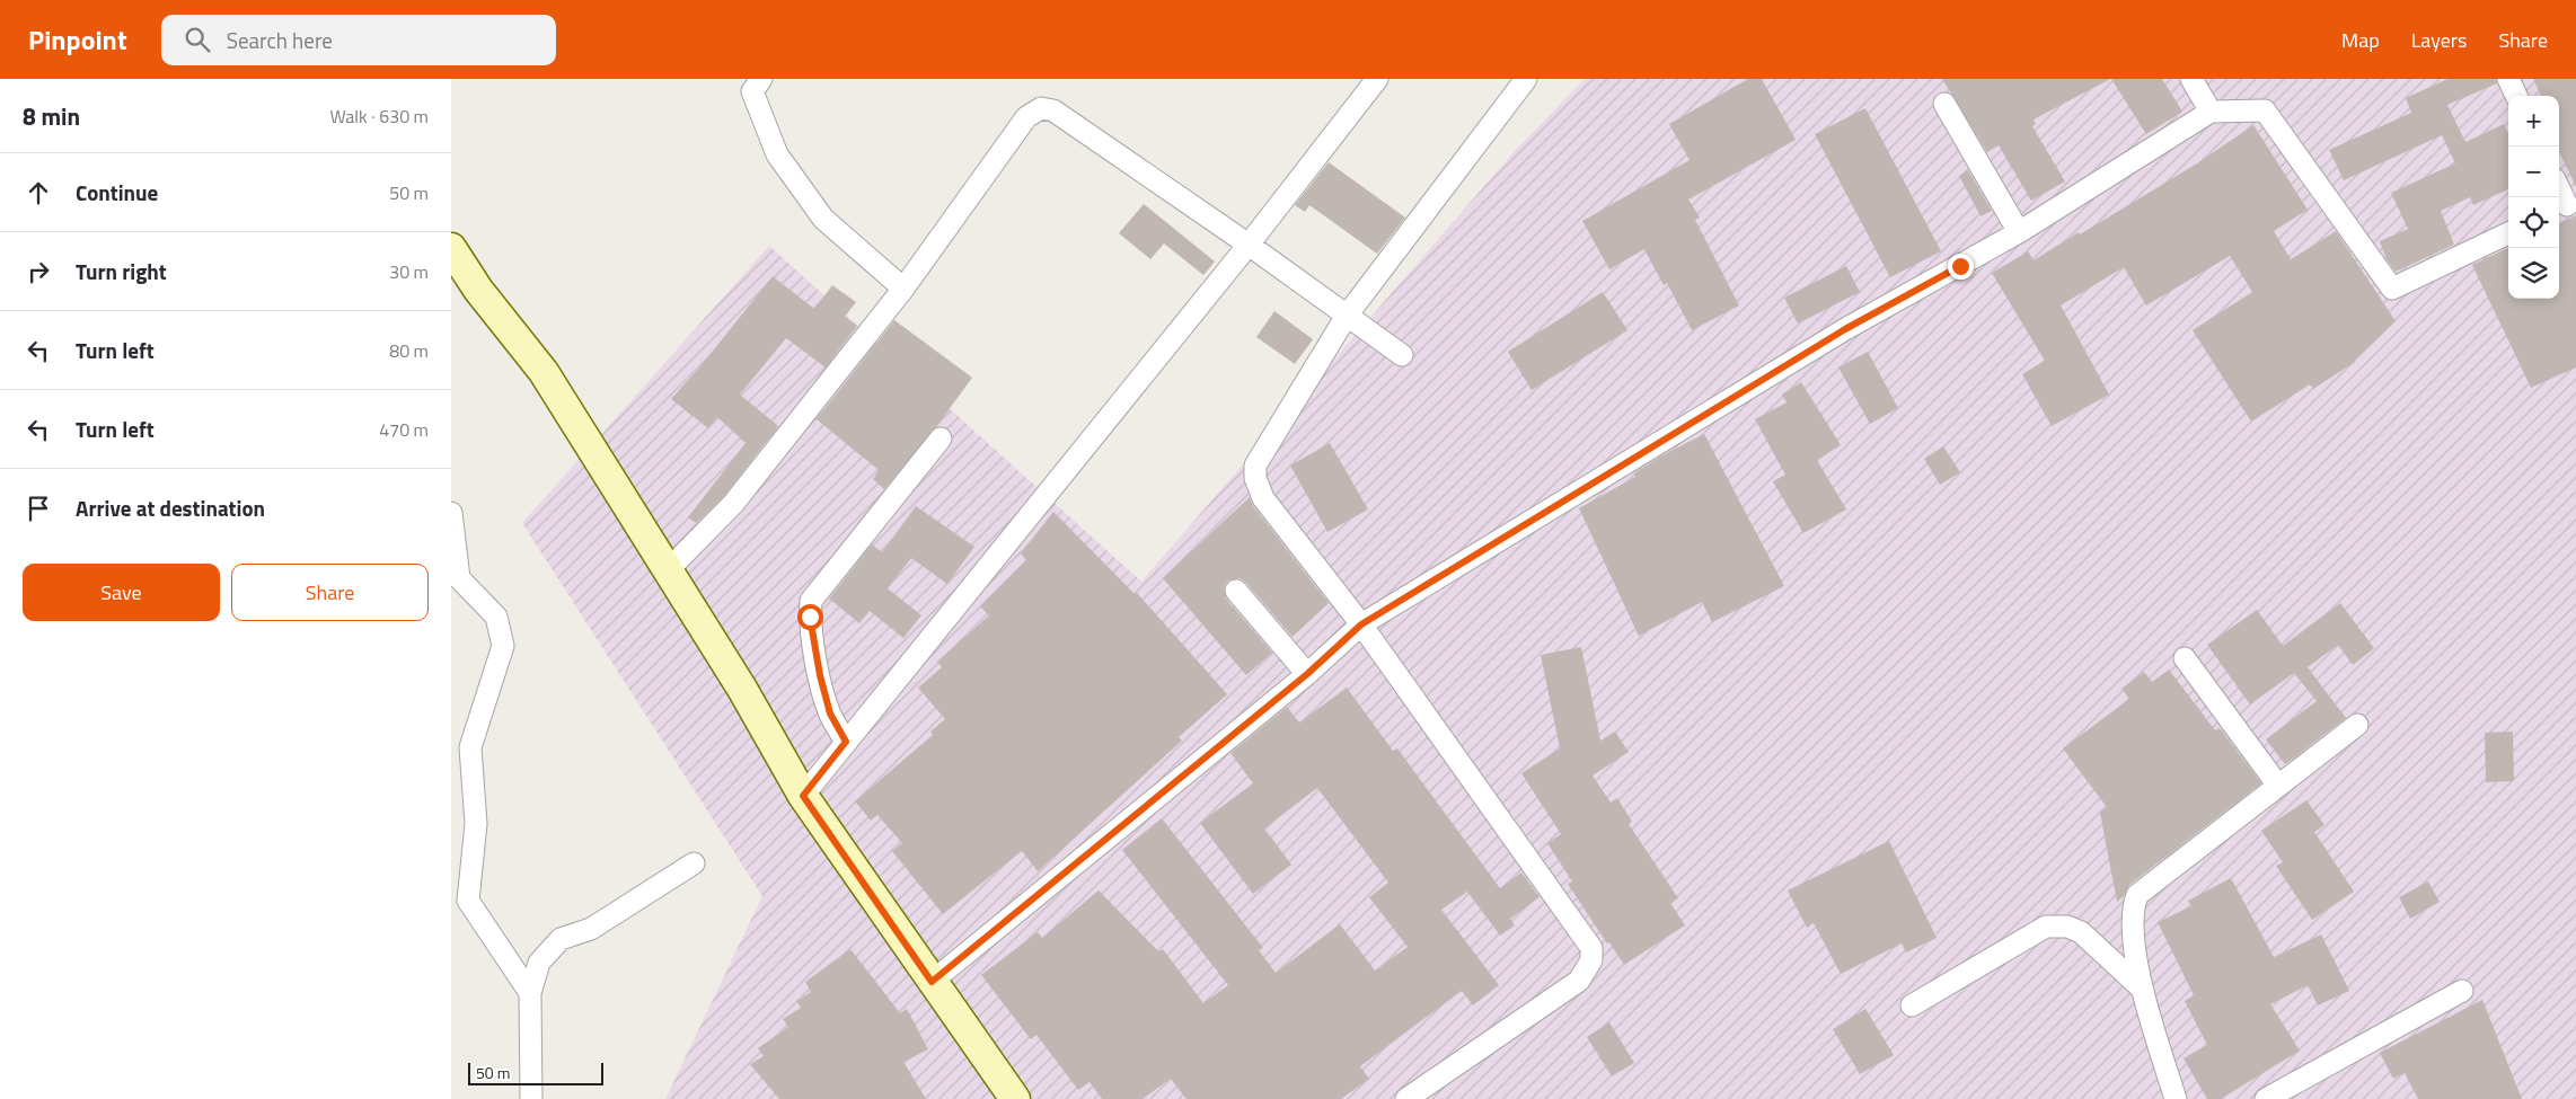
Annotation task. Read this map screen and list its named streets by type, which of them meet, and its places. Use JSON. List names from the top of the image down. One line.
{"scale_bar":"50 m","page":{"header":"Pinpoint","search":"Search here","nav":["Map","Layers","Share"],"heading":["8 min","Walk · 630 m"],"map_buttons":["+","−"],"list":[["Continue","50 m"],["Turn right","30 m"],["Turn left","80 m"],["Turn left","470 m"],"Arrive at destination"],"buttons":["Save","Share"],"scale":"50 m"}}
